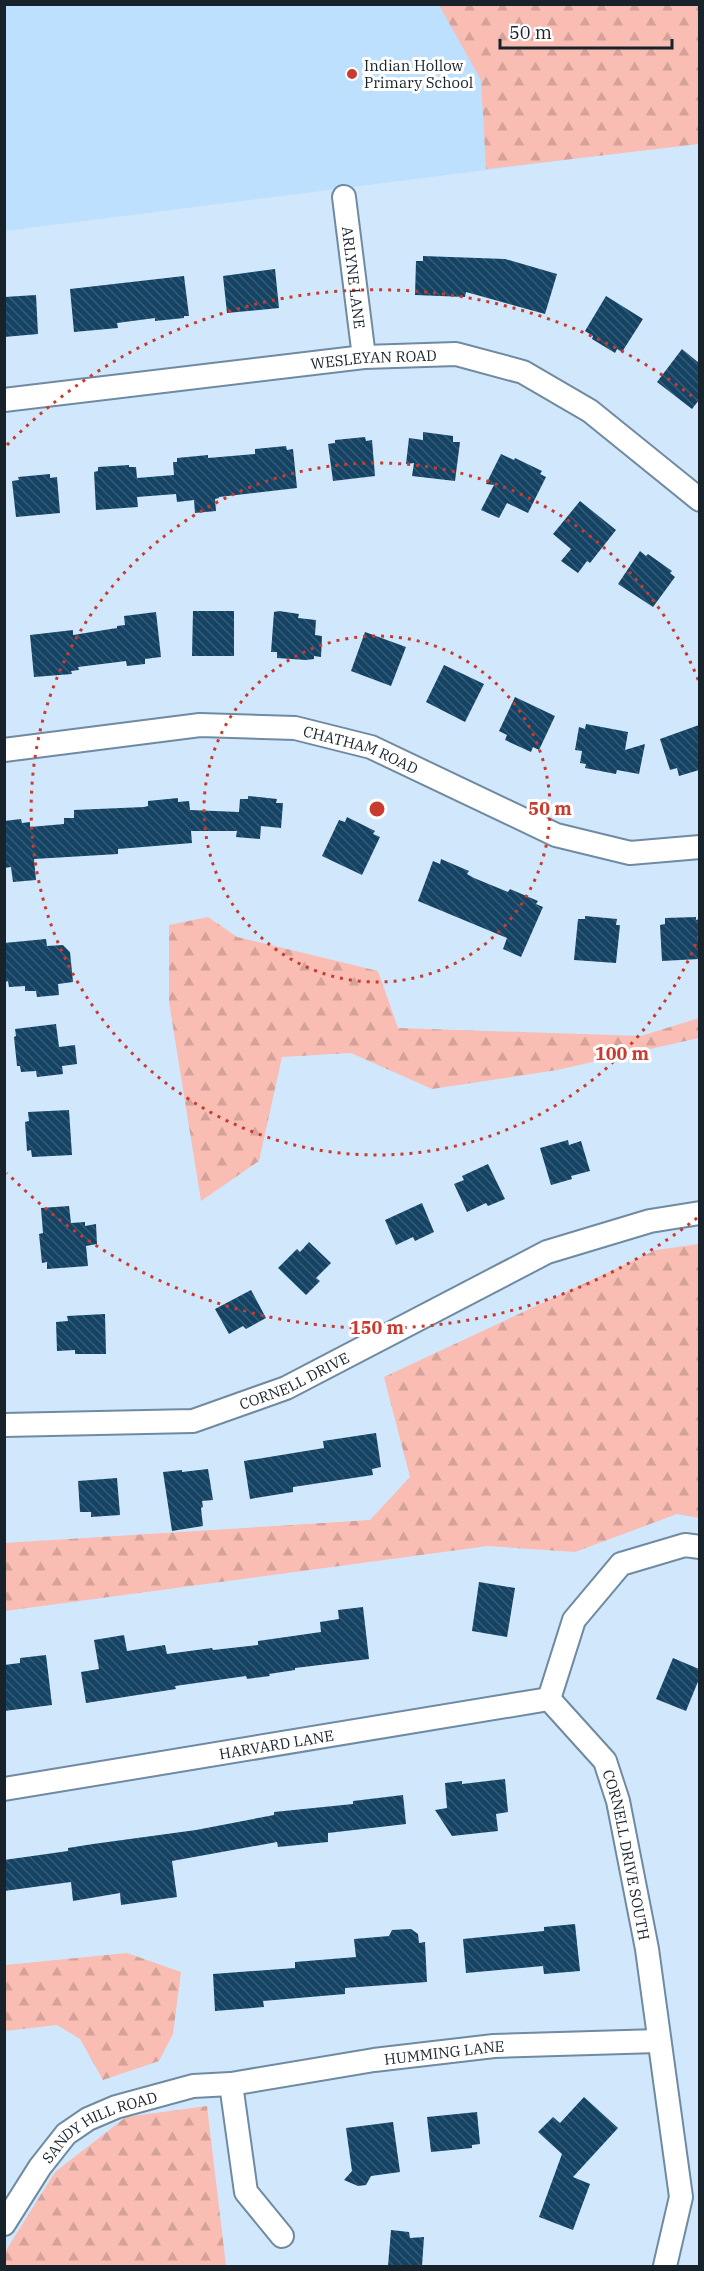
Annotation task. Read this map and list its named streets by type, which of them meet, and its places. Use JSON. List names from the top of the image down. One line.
{"streets":{"street":["ARLYNE LANE","WESLEYAN ROAD","CHATHAM ROAD","CORNELL DRIVE","HARVARD LANE","CORNELL DRIVE SOUTH","HUMMING LANE","SANDY HILL ROAD"]},"crossings":[["ARLYNE LANE","WESLEYAN ROAD"],["HARVARD LANE","CORNELL DRIVE SOUTH"],["CORNELL DRIVE SOUTH","HUMMING LANE"],["HUMMING LANE","SANDY HILL ROAD"]],"places":["Indian Hollow Primary School"],"scale_bar":"50 m","rings":["50 m","100 m","150 m"]}
